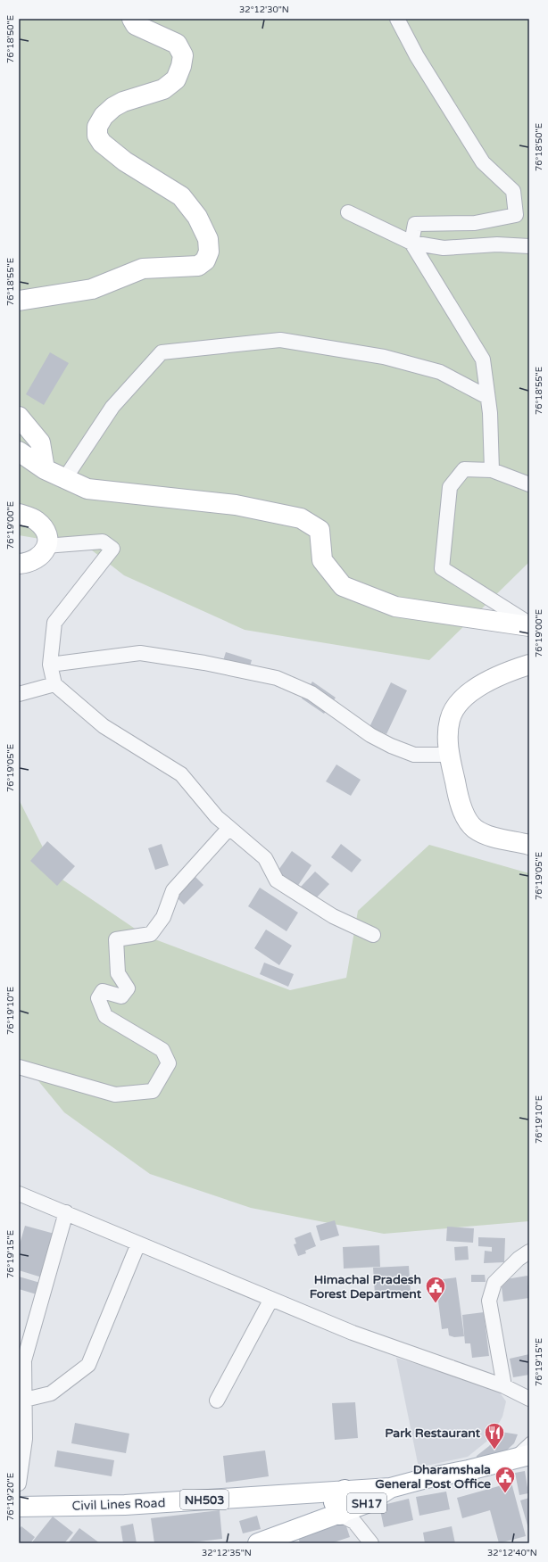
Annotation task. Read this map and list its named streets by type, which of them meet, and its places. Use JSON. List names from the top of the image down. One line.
{"streets":{"main road":["NH503","SH17","Civil Lines Road"]},"crossings":[["NH503","SH17"],["NH503","Civil Lines Road"],["SH17","Civil Lines Road"]],"places":{"public building":["Himachal Pradesh Forest Department","Dharamshala General Post Office"],"restaurant":["Park Restaurant"]},"coordinates":["32°12'30\"N","76°18'50\"E","76°18'55\"E","76°19'00\"E","76°19'05\"E","76°19'10\"E","76°19'15\"E","76°19'20\"E","32°12'35\"N","32°12'40\"N"]}
